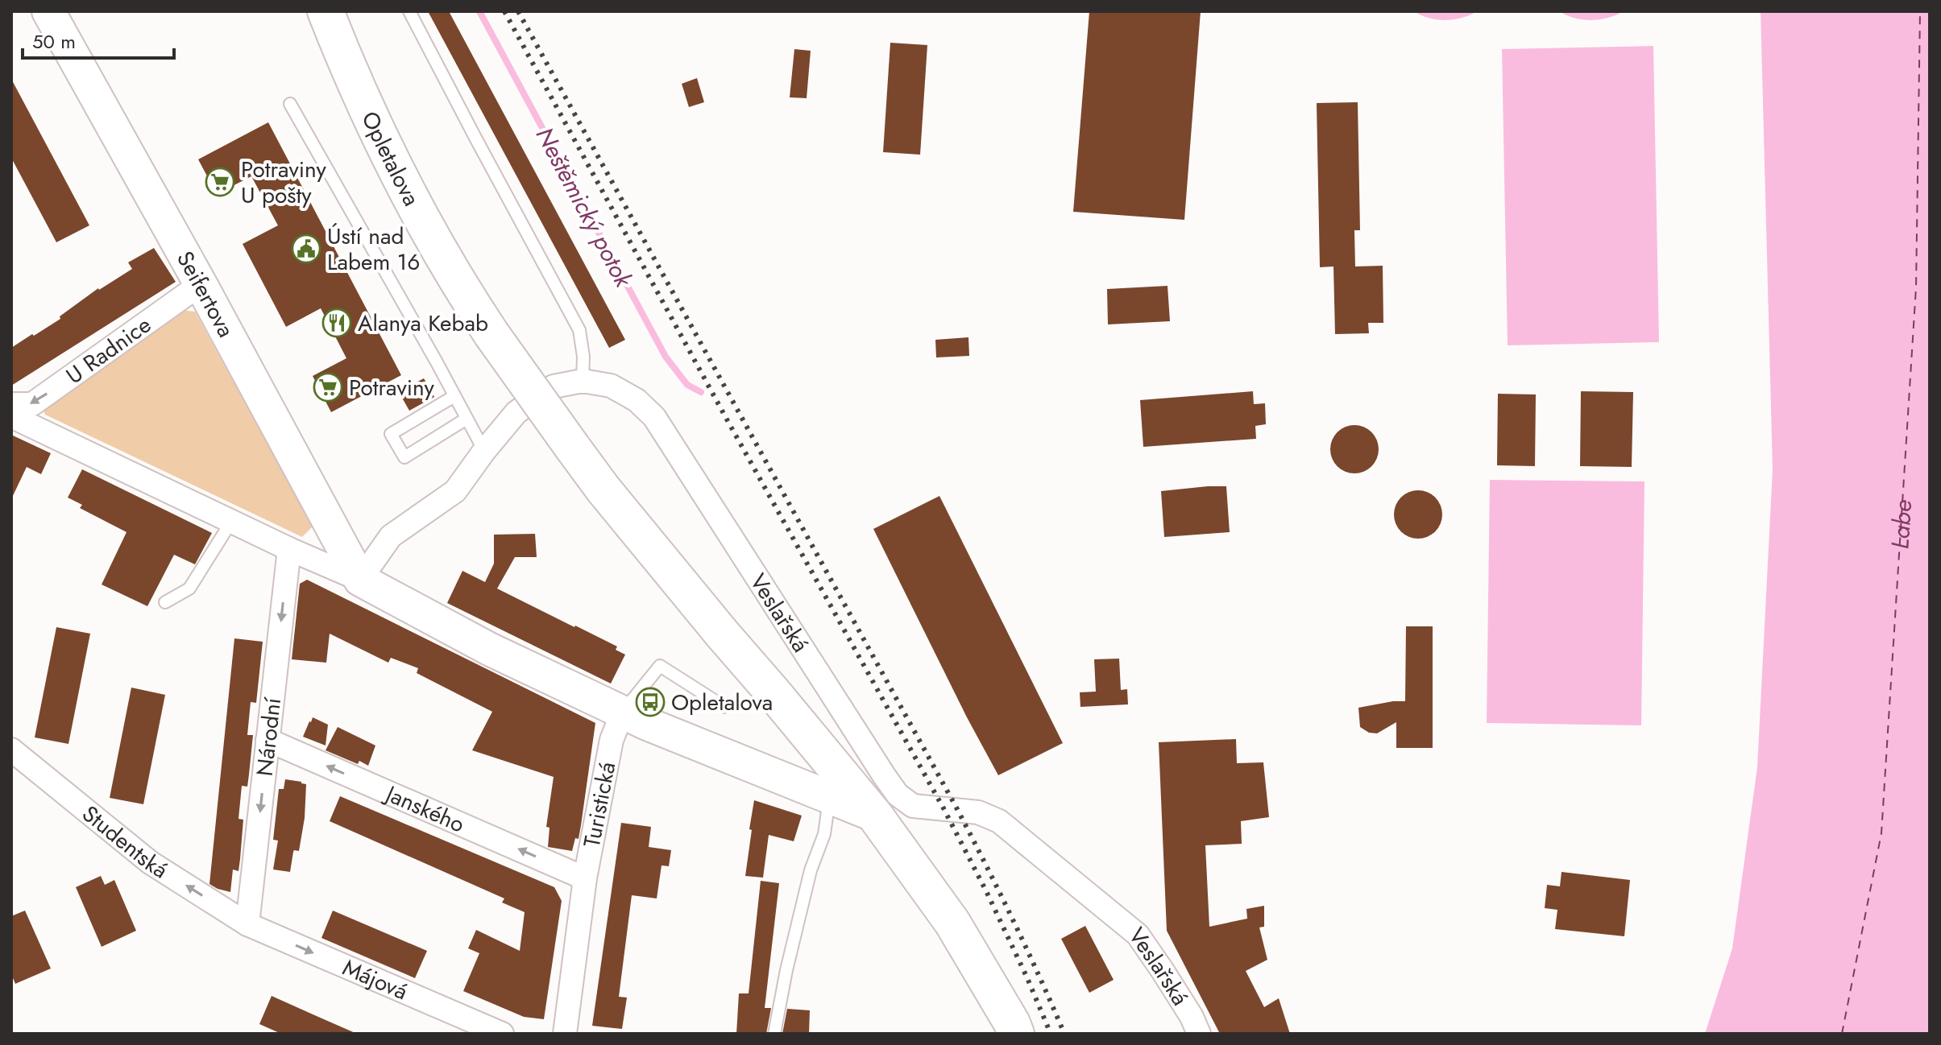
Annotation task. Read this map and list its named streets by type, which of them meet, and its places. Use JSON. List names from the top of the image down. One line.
{"streets":{"main road":["Opletalova"],"street":["Seifertova","U Radnice","Veslařská","Národní","Turistická","Janského","Studentská","Májová"]},"crossings":[["Seifertova","U Radnice"],["Seifertova","Veslařská"],["Národní","Janského"],["Národní","Studentská"],["Národní","Májová"],["Turistická","Janského"],["Studentská","Májová"]],"one_way":["U Radnice","Národní","Studentská","Májová"],"water":["Neštěmický potok","Labe"],"places":{"supermarket":["Potraviny U pošty","Potraviny"],"public building":["Ústí nad Labem 16"],"restaurant":["Alanya Kebab"],"bus stop":["Opletalova"]},"scale_bar":"50 m"}
